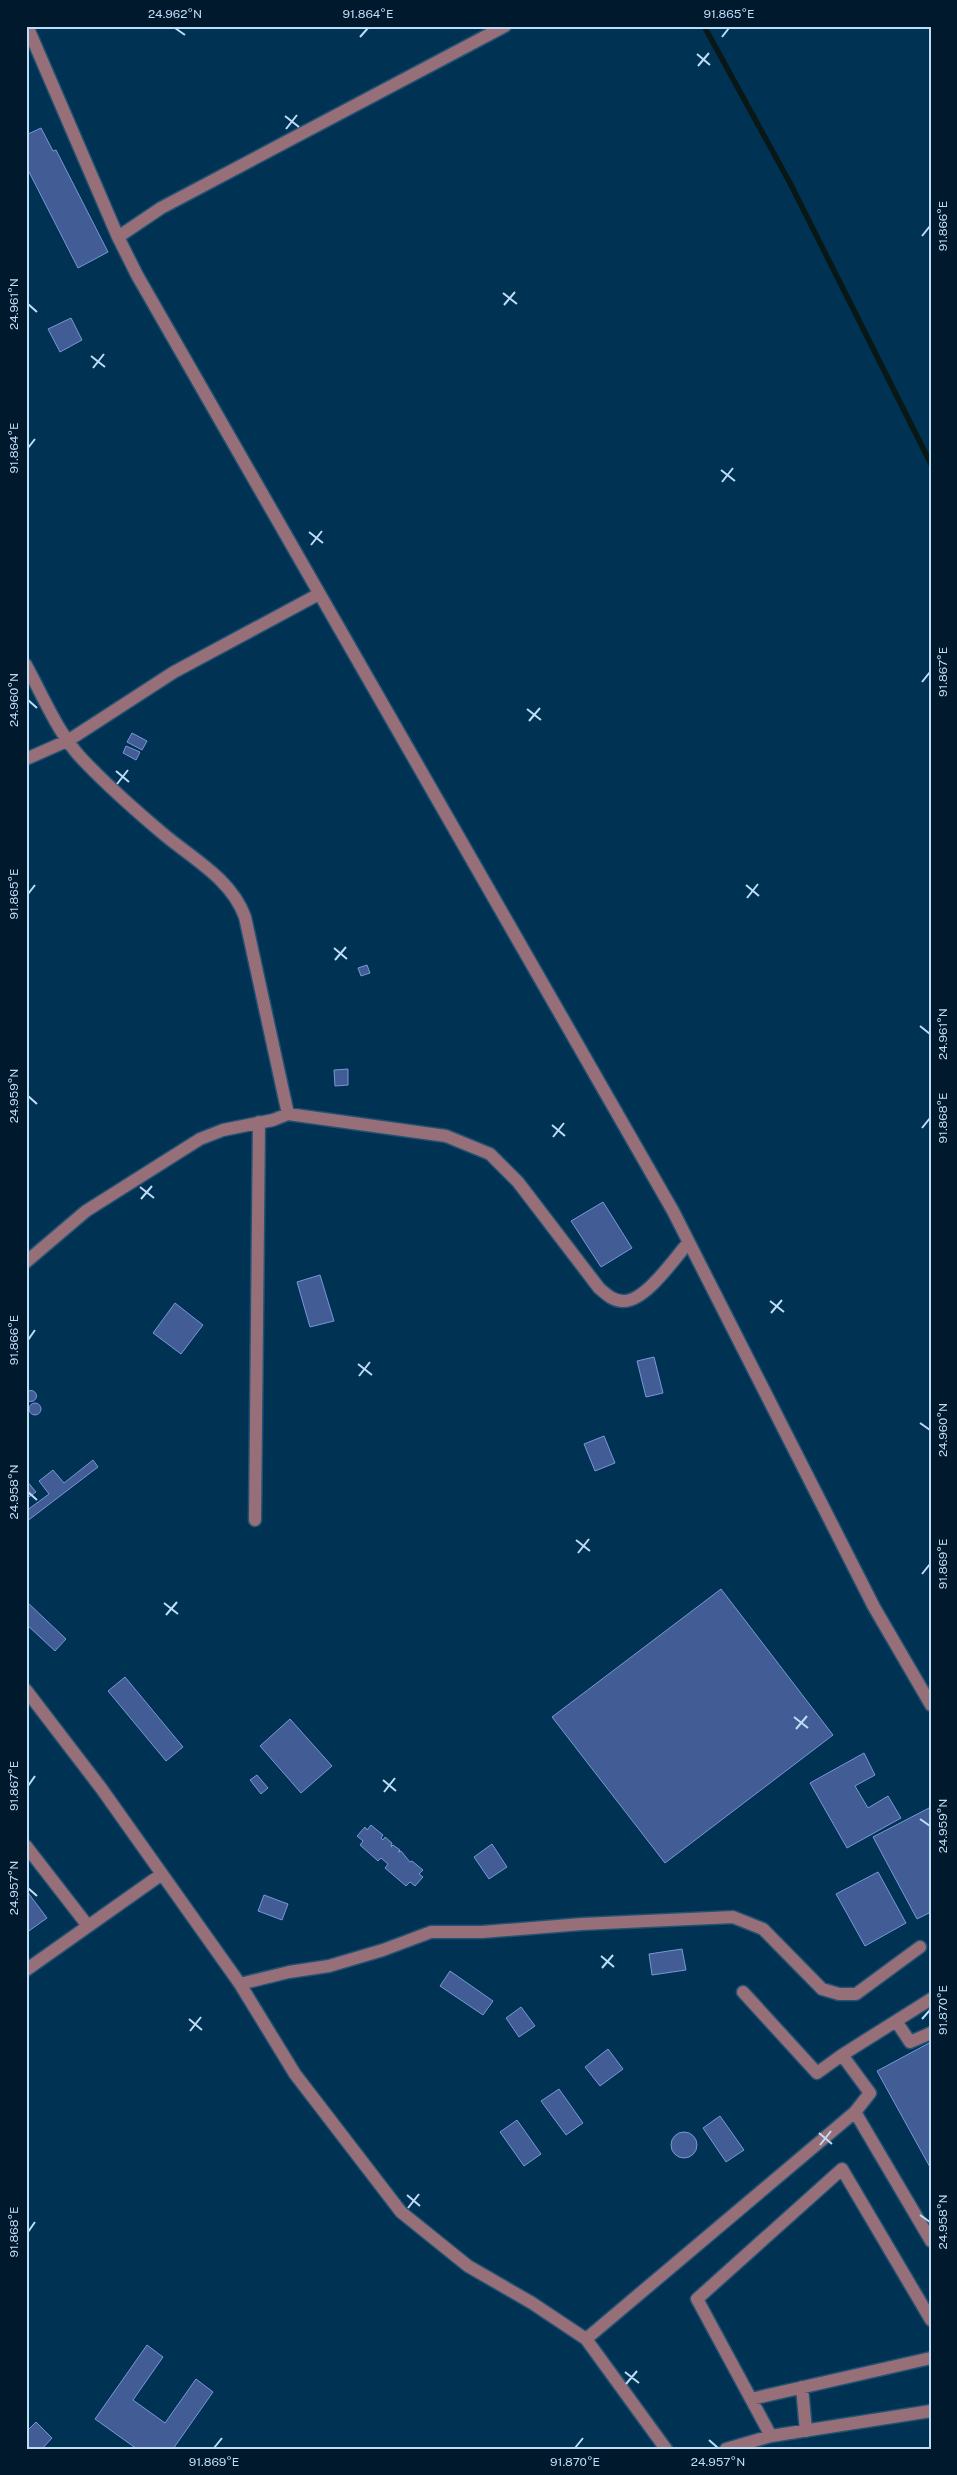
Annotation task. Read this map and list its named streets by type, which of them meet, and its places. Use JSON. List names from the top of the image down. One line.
{"coordinates":["24.962°N","91.864°E","91.865°E","91.866°E","24.961°N","91.867°E","24.960°N","24.959°N","91.868°E","24.958°N","91.869°E","24.957°N","91.870°E"]}
